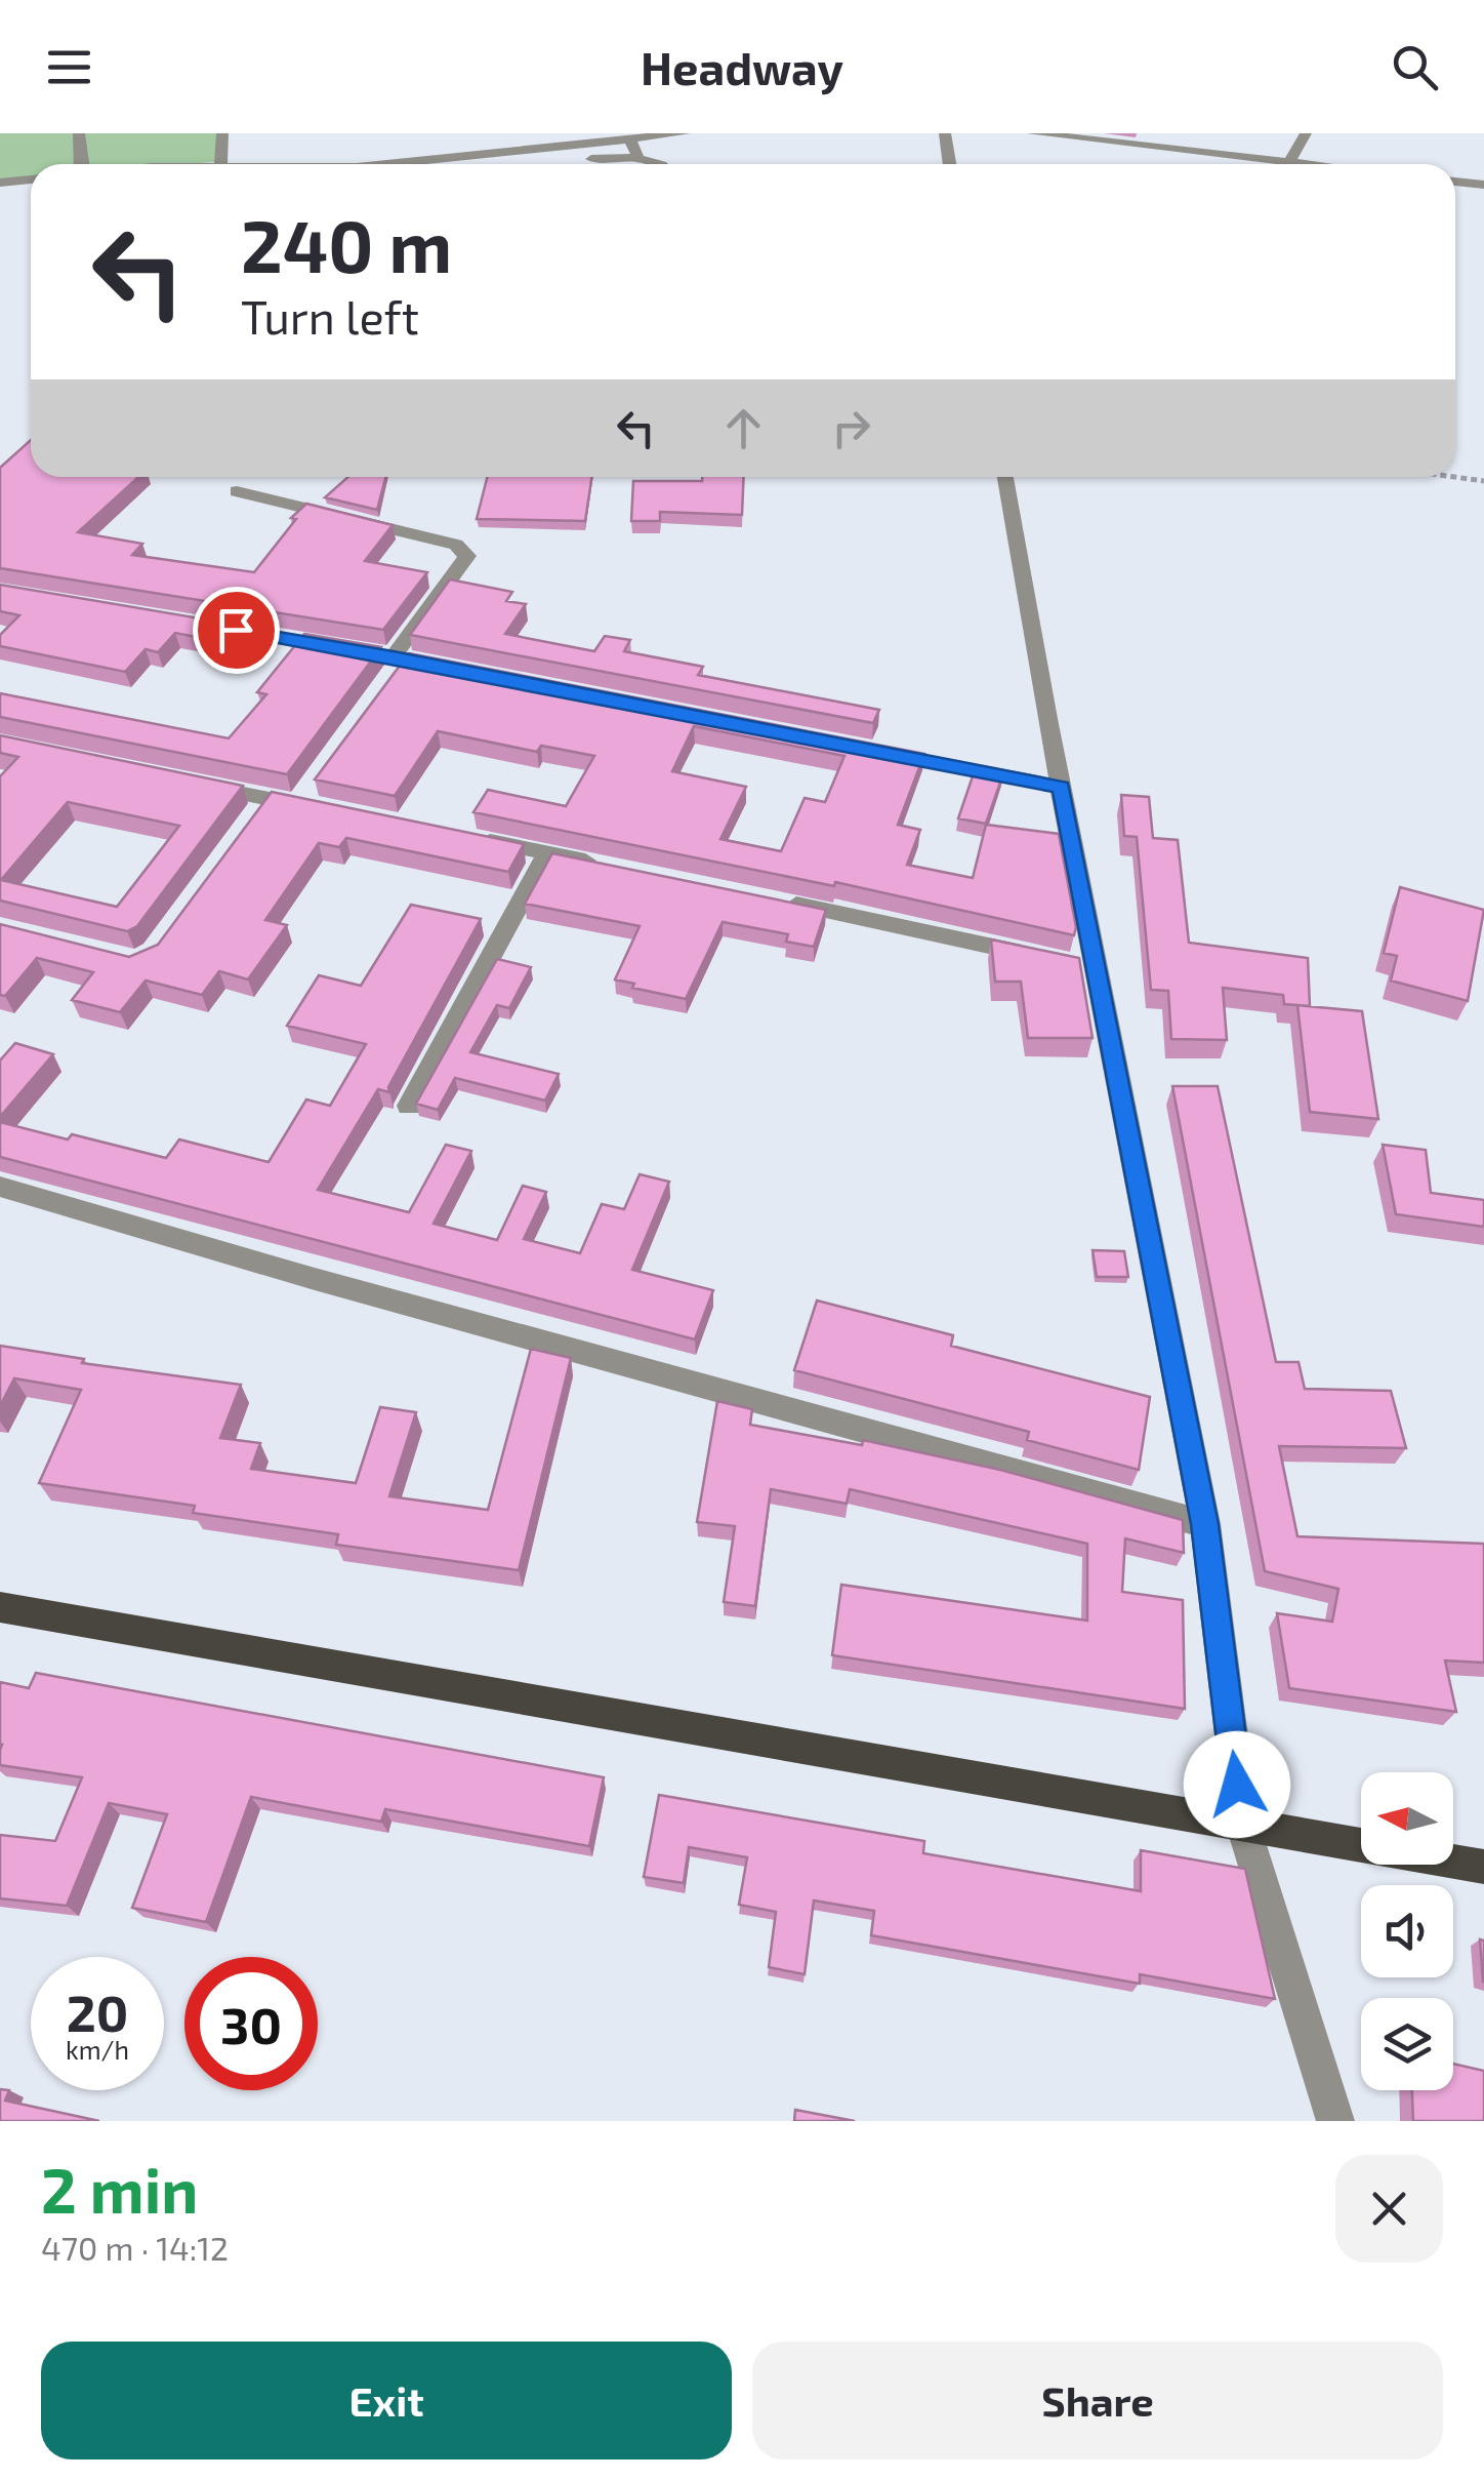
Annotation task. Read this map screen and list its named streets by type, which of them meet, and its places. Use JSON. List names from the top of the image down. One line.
{"north":"left","page":{"header":"Headway","turn":["240 m","Turn left"],"speed":"20 km/h","limit":"30","heading":["2 min","470 m · 14:12"],"buttons":["Exit","Share"]}}
